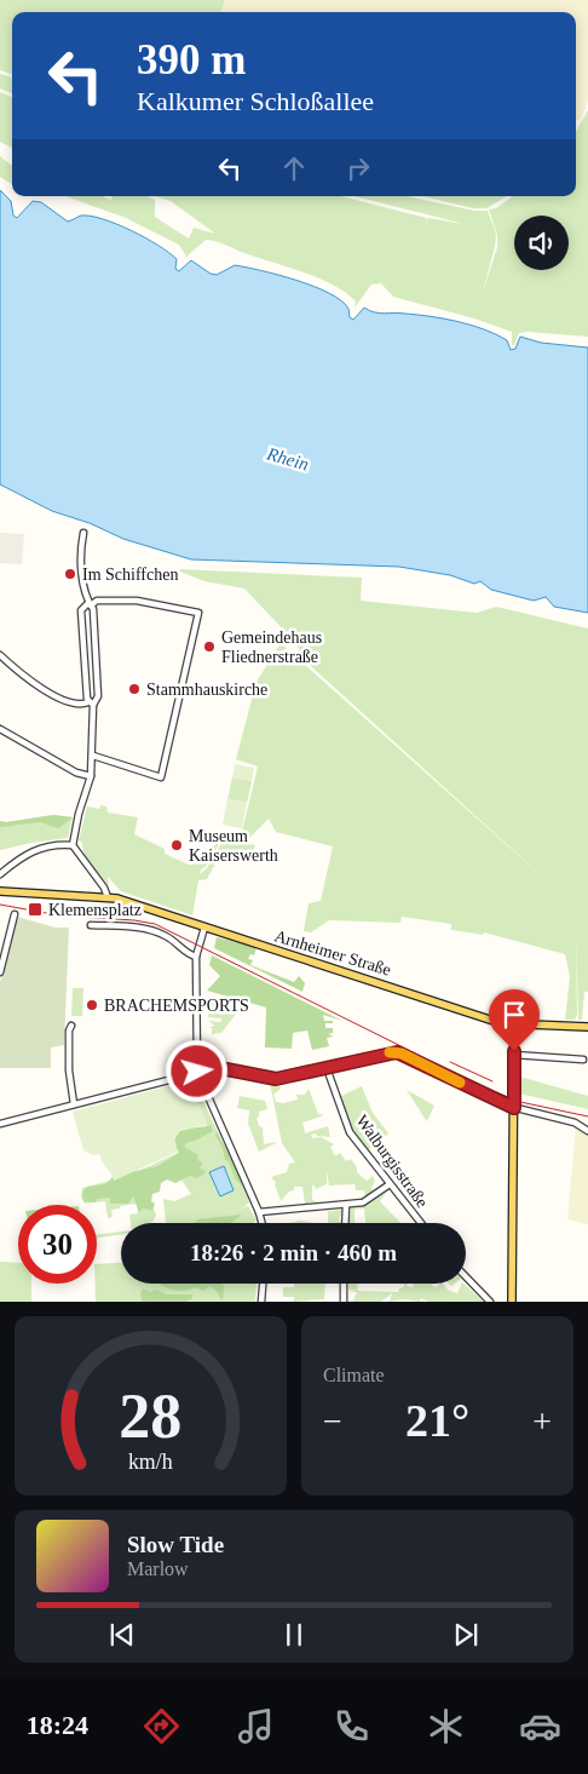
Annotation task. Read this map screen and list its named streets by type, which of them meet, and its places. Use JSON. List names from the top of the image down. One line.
{"streets":{"main road":["Arnheimer Straße"],"street":["Walburgisstraße"]},"water":["Rhein"],"places":{"other":["Im Schiffchen","Gemeindehaus Fliednerstraße","Stammhauskirche","Museum Kaiserswerth","BRACHEMSPORTS"],"transit":["Klemensplatz"]},"page":{"turn":["390 m","Kalkumer Schloßallee"],"limit":"30","trip":"18:26 · 2 min · 460 m","tile":"Climate","heat":["−","21°","+"],"song":["Slow Tide","Marlow"],"tabs":"18:24","gauge":["28","km/h"]}}
